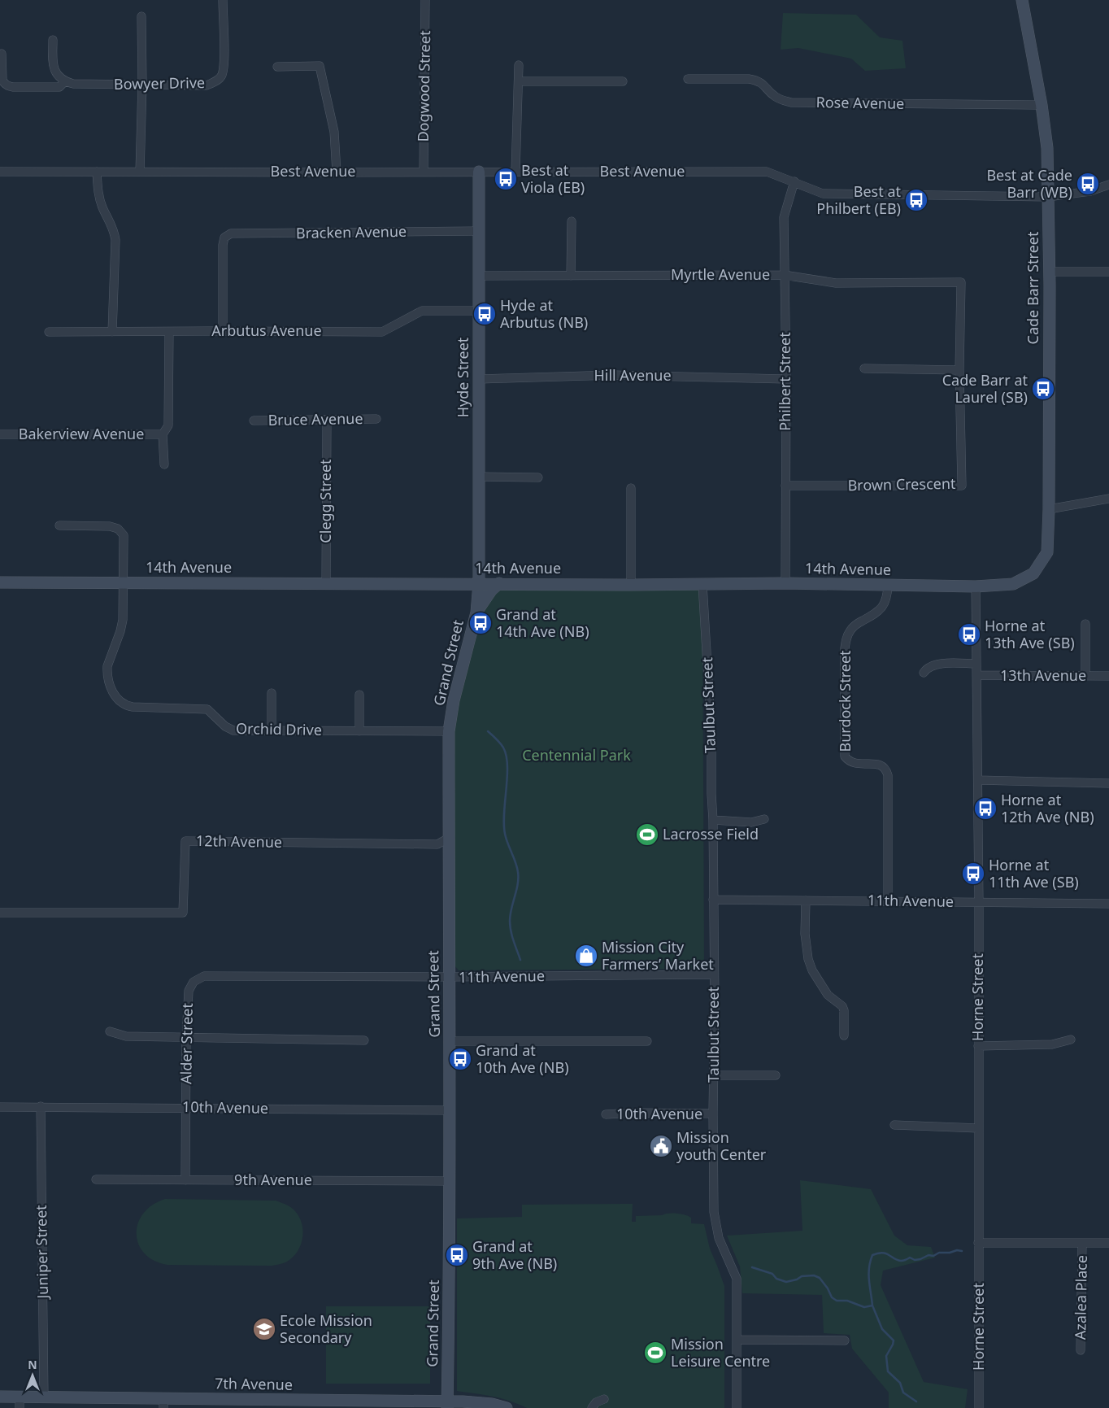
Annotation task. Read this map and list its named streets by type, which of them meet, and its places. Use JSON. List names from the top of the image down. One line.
{"streets":{"street":["Bowyer Drive","Dogwood Street","Rose Avenue","Best Avenue","Bracken Avenue","Myrtle Avenue","Cade Barr Street","Arbutus Avenue","Hill Avenue","Hyde Street","Philbert Street","Bruce Avenue","Bakerview Avenue","Brown Crescent","Clegg Street","14th Avenue","Grand Street","13th Avenue","Burdock Street","Taulbut Street","Orchid Drive","12th Avenue","11th Avenue","Horne Street","Alder Street","10th Avenue","9th Avenue","Juniper Street","Azalea Place","7th Avenue"]},"crossings":[["Dogwood Street","Best Avenue"],["Rose Avenue","Cade Barr Street"],["Best Avenue","Cade Barr Street"],["Best Avenue","Hyde Street"],["Best Avenue","Philbert Street"],["Bracken Avenue","Arbutus Avenue"],["Bracken Avenue","Hyde Street"],["Myrtle Avenue","Hyde Street"],["Myrtle Avenue","Philbert Street"],["Myrtle Avenue","Brown Crescent"],["Cade Barr Street","14th Avenue"],["Arbutus Avenue","Hyde Street"],["Hill Avenue","Hyde Street"],["Hill Avenue","Philbert Street"],["Hyde Street","14th Avenue"],["Hyde Street","Grand Street"],["Philbert Street","Brown Crescent"],["Philbert Street","14th Avenue"],["Bruce Avenue","Clegg Street"],["Clegg Street","14th Avenue"],["14th Avenue","Grand Street"],["14th Avenue","Burdock Street"],["14th Avenue","Taulbut Street"],["14th Avenue","Orchid Drive"],["14th Avenue","Horne Street"],["Grand Street","Orchid Drive"],["Grand Street","12th Avenue"],["Grand Street","11th Avenue"],["Grand Street","10th Avenue"],["Grand Street","9th Avenue"],["Grand Street","7th Avenue"],["13th Avenue","Horne Street"],["Burdock Street","11th Avenue"],["Taulbut Street","11th Avenue"],["Taulbut Street","10th Avenue"],["11th Avenue","Horne Street"],["11th Avenue","Alder Street"],["Alder Street","10th Avenue"],["Alder Street","9th Avenue"],["10th Avenue","Juniper Street"],["Juniper Street","7th Avenue"]],"parks":["Centennial Park"],"places":{"bus stop":["Best at Viola (EB)","Best at Cade Barr (WB)","Best at Philbert (EB)","Hyde at Arbutus (NB)","Cade Barr at Laurel (SB)","Grand at 14th Ave (NB)","Horne at 13th Ave (SB)","Horne at 12th Ave (NB)","Horne at 11th Ave (SB)","Grand at 10th Ave (NB)","Grand at 9th Ave (NB)"],"sports":["Lacrosse Field","Mission Leisure Centre"],"shop":["Mission City Farmers’ Market"],"public building":["Mission youth Center"],"school or university":["Ecole Mission Secondary"]},"north":"top"}
